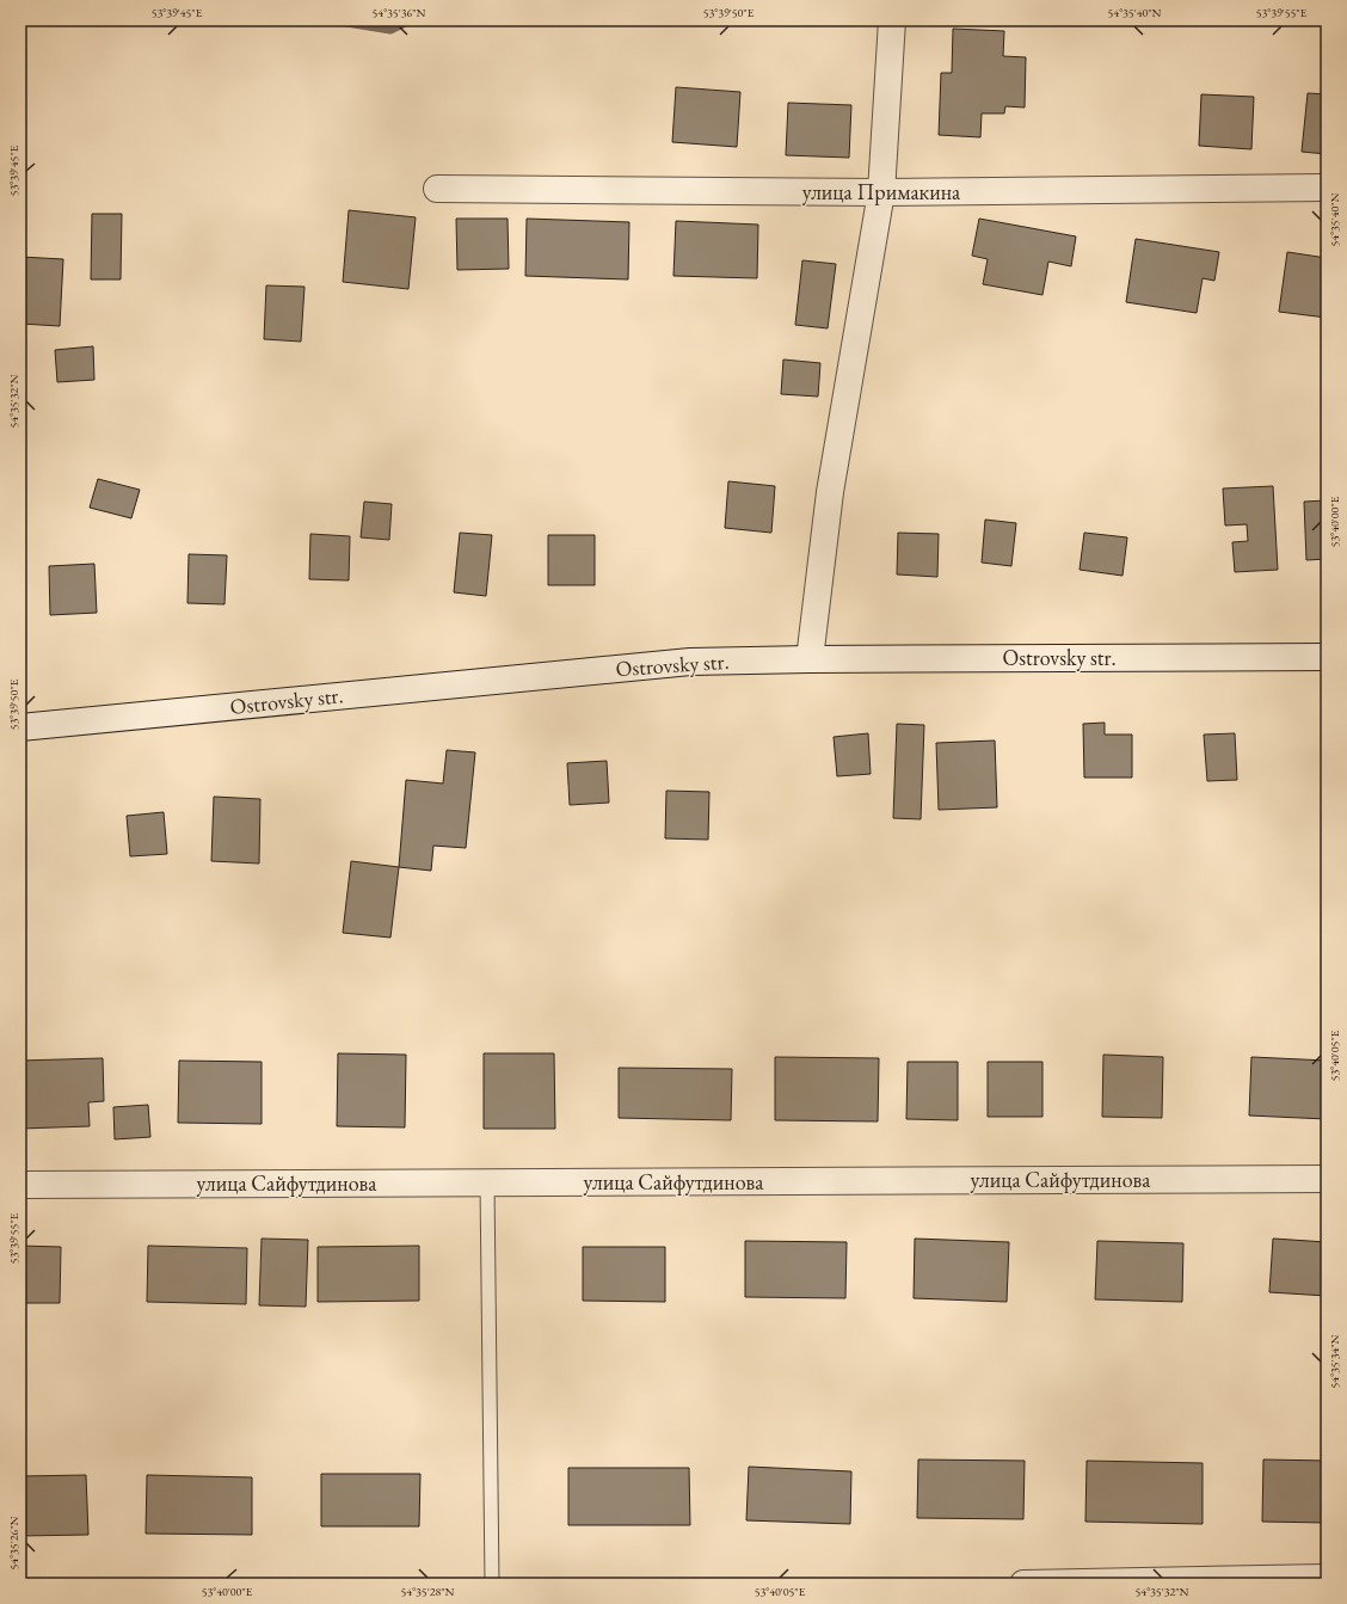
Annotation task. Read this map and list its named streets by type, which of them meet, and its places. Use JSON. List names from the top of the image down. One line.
{"streets":{"street":["улица Примакина","Ostrovsky str.","улица Сайфутдинова"]},"coordinates":["53°39'45\"E","54°35'36\"N","53°39'50\"E","54°35'40\"N","53°39'55\"E","54°35'32\"N","53°40'00\"E","53°40'05\"E","54°35'34\"N","54°35'26\"N","54°35'28\"N"]}
